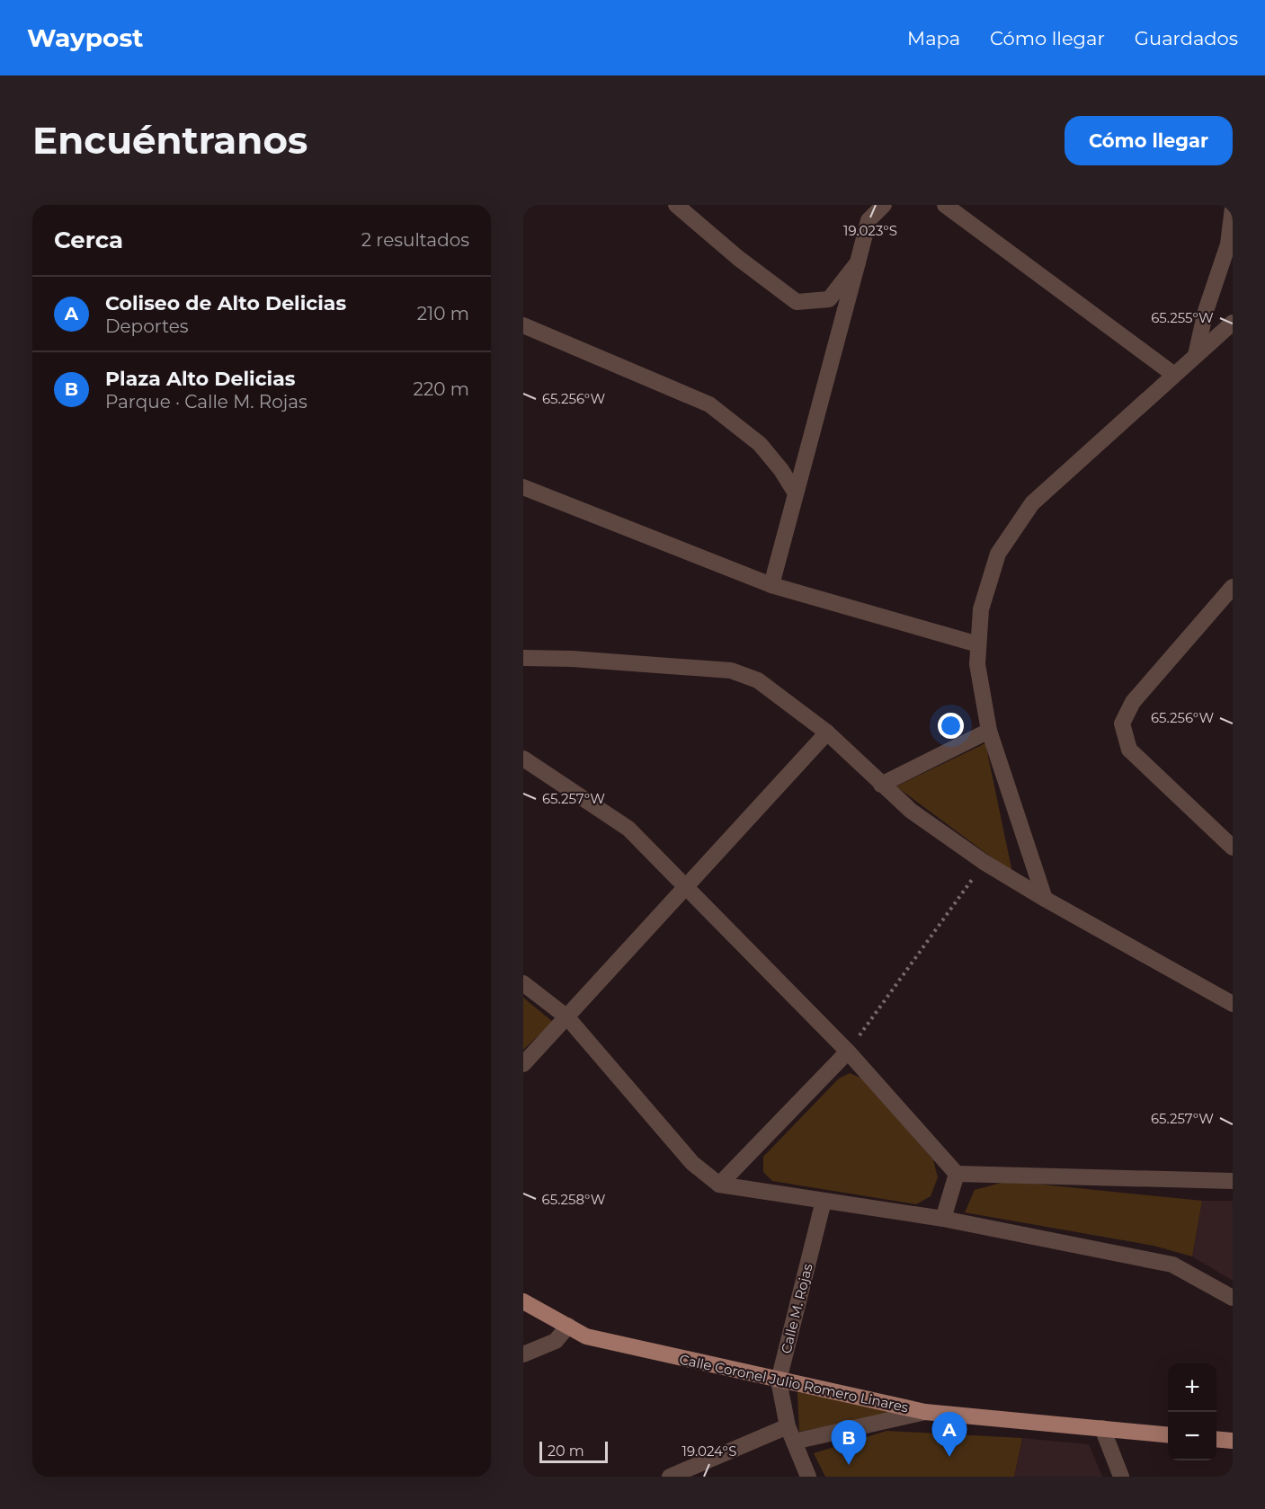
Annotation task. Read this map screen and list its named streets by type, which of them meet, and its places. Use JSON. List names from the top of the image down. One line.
{"streets":{"main road":["Calle Coronel Julio Romero Linares"],"street":["Calle M. Rojas"]},"crossings":[["Calle M. Rojas","Calle Coronel Julio Romero Linares"]],"scale_bar":"20 m","page":{"header":"Waypost","nav":["Mapa","Cómo llegar","Guardados"],"buttons":"Cómo llegar","title":"Encuéntranos","heading":["Cerca","2 resultados"],"list":[{"mark":"A","name":"Coliseo de Alto Delicias","note":"Deportes","value":"210 m"},{"mark":"B","name":"Plaza Alto Delicias","note":"Parque · Calle M. Rojas","value":"220 m"}],"map_buttons":["+","−"],"pins":["A","B"],"scale":"20 m"},"coordinates":["19.023°S","65.255°W","65.256°W","65.257°W","65.258°W","19.024°S"]}
